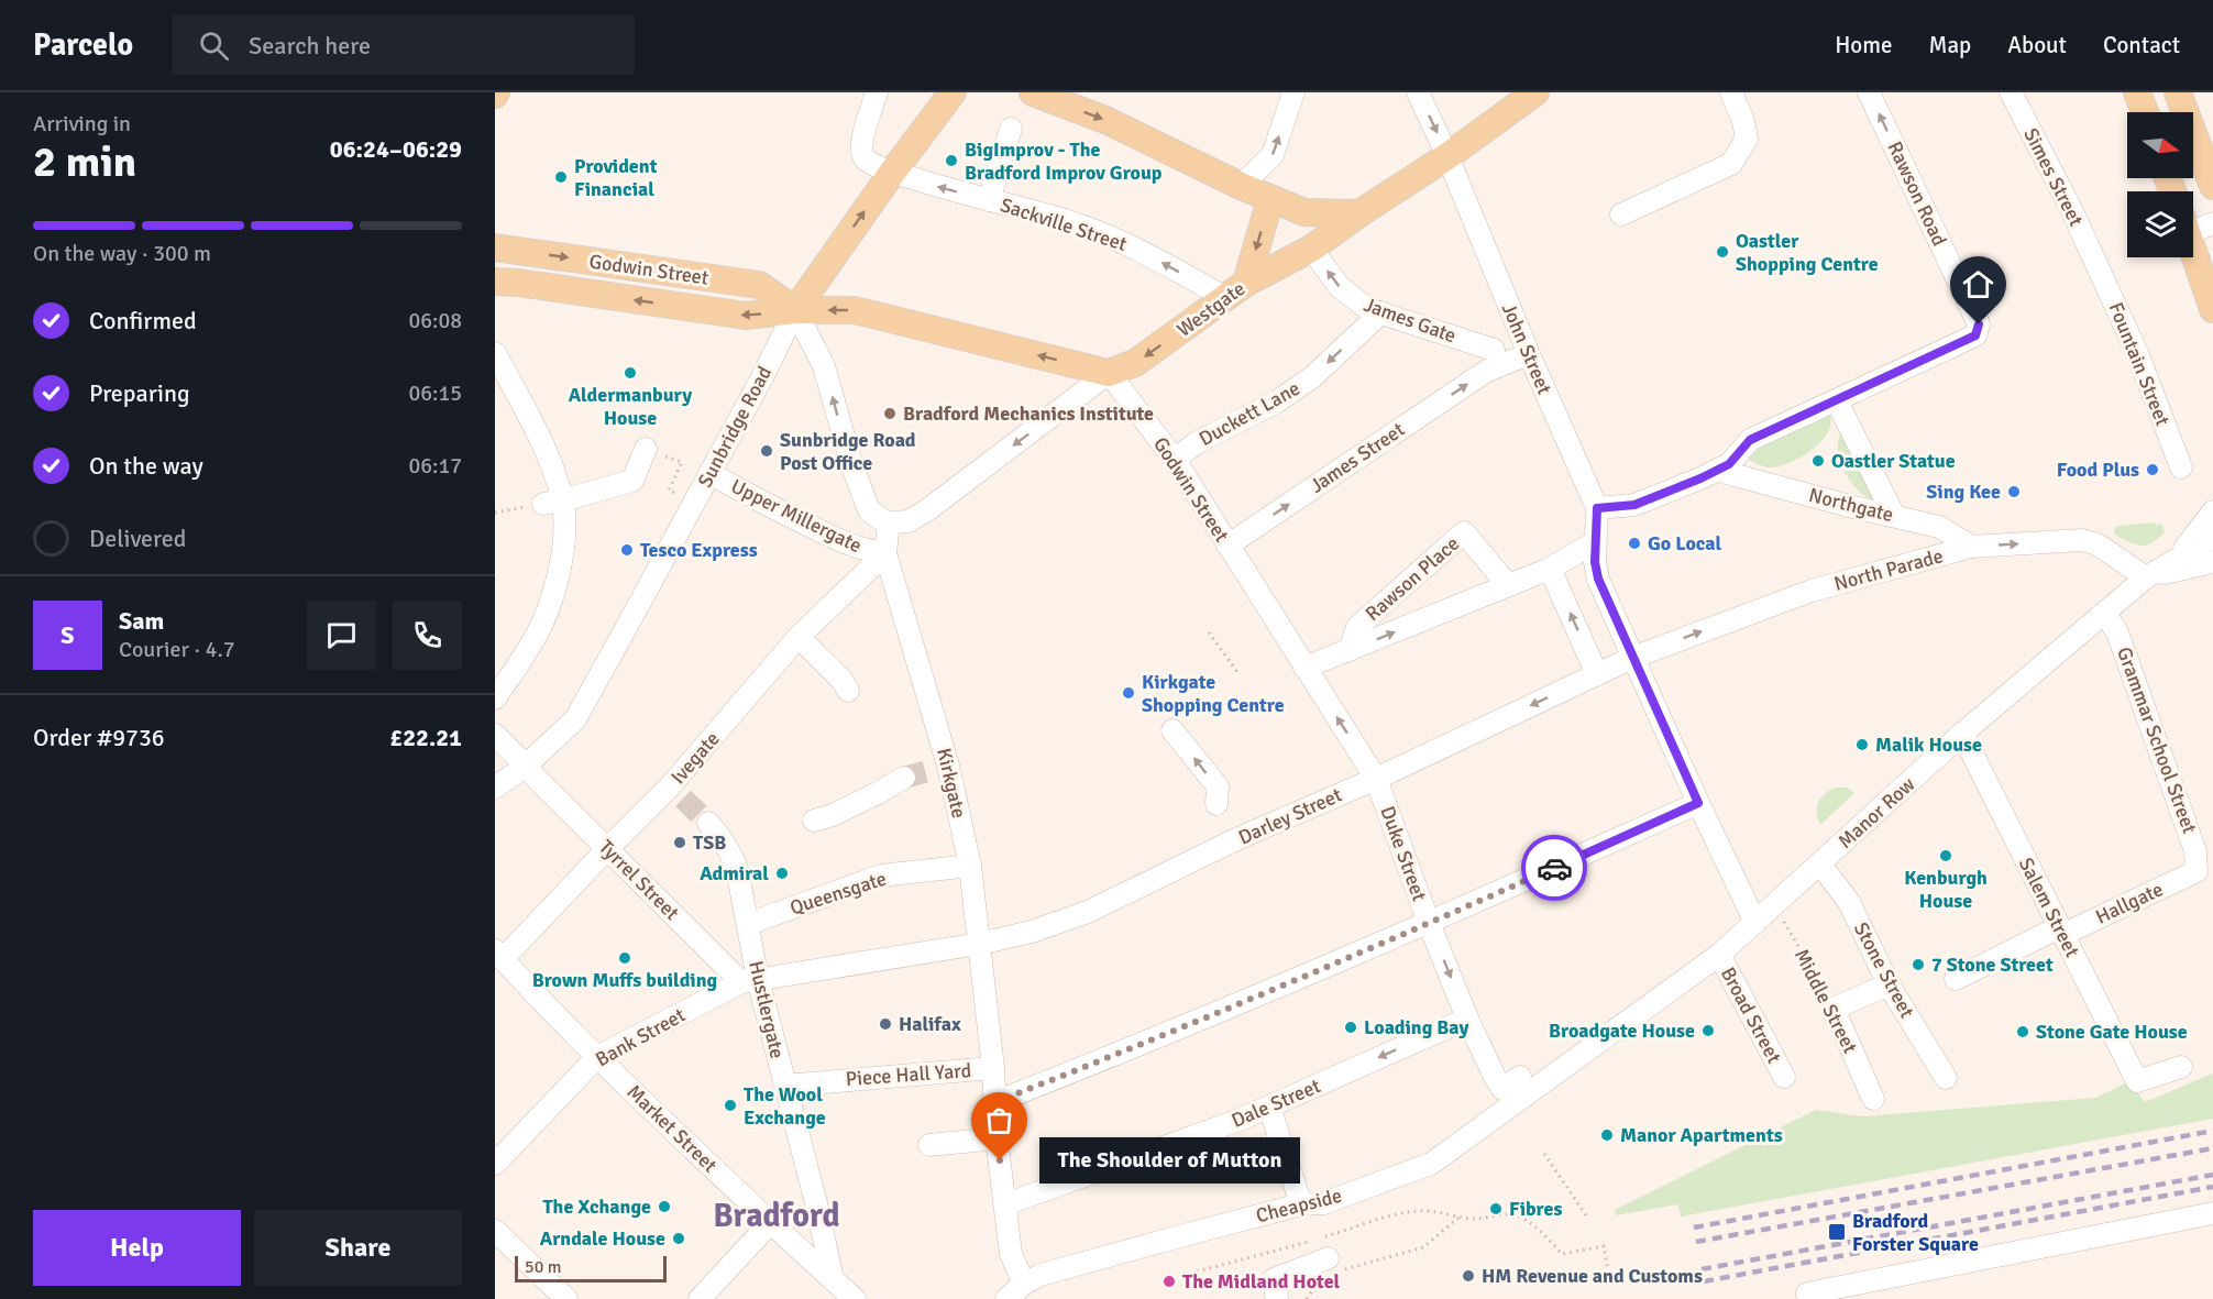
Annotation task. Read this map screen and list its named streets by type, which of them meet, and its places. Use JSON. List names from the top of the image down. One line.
{"streets":{"main road":["Godwin Street","Westgate","Sunbridge Road"],"street":["Simes Street","Rawson Road","Sackville Street","James Gate","John Street","Fountain Street","Duckett Lane","James Street","Northgate","Upper Millergate","North Parade","Rawson Place","Grammar School Street","Ivegate","Kirkgate","Manor Row","Darley Street","Duke Street","Tyrrel Street","Queensgate","Hallgate","Salem Street","Stone Street","Middle Street","Hustlergate","Broad Street","Bank Street","Piece Hall Yard","Dale Street","Market Street","Cheapside"]},"crossings":[["Simes Street","Fountain Street"],["Sackville Street","Westgate"],["Sackville Street","Sunbridge Road"],["Godwin Street","Westgate"],["Godwin Street","Duckett Lane"],["Godwin Street","Sunbridge Road"],["Godwin Street","James Street"],["Godwin Street","Rawson Place"],["Godwin Street","Darley Street"],["Godwin Street","Duke Street"],["Westgate","James Gate"],["Westgate","John Street"],["Westgate","Kirkgate"],["James Gate","Duckett Lane"],["James Gate","James Street"],["John Street","James Street"],["John Street","North Parade"],["John Street","Rawson Place"],["John Street","Manor Row"],["Sunbridge Road","Upper Millergate"],["Sunbridge Road","Tyrrel Street"],["Northgate","North Parade"],["Upper Millergate","Ivegate"],["Upper Millergate","Kirkgate"],["North Parade","Manor Row"],["North Parade","Darley Street"],["Grammar School Street","Manor Row"],["Grammar School Street","Hallgate"],["Ivegate","Kirkgate"],["Ivegate","Tyrrel Street"],["Ivegate","Market Street"],["Kirkgate","Darley Street"],["Kirkgate","Queensgate"],["Kirkgate","Bank Street"],["Kirkgate","Piece Hall Yard"],["Kirkgate","Dale Street"],["Kirkgate","Cheapside"],["Manor Row","Salem Street"],["Manor Row","Stone Street"],["Manor Row","Middle Street"],["Manor Row","Broad Street"],["Manor Row","Cheapside"],["Darley Street","Duke Street"],["Darley Street","Bank Street"],["Duke Street","Dale Street"],["Tyrrel Street","Hustlergate"],["Tyrrel Street","Bank Street"],["Queensgate","Hustlergate"],["Hallgate","Salem Street"],["Hustlergate","Bank Street"],["Hustlergate","Piece Hall Yard"],["Hustlergate","Market Street"],["Bank Street","Market Street"]],"one_way":["Sackville Street","Westgate","James Gate","Duckett Lane","James Street"],"districts":["Bradford"],"places":{"other":["BigImprov - The Bradford Improv Group","Provident Financial","Oastler Shopping Centre","Aldermanbury House","Bradford Mechanics Institute","Sunbridge Road Post Office","Oastler Statue","Food Plus","Sing Kee","Go Local","Tesco Express","Kirkgate Shopping Centre","Malik House","TSB","Kenburgh House","Admiral","Brown Muffs building","7 Stone Street","Halifax","Loading Bay","Broadgate House","Stone Gate House","The Wool Exchange","Manor Apartments","The Shoulder of Mutton","The Xchange","Fibres","Arndale House","HM Revenue and Customs","The Midland Hotel"],"transit":["Bradford Forster Square"]},"scale_bar":"50 m","north":"right","page":{"header":"Parcelo","search":"Search here","nav":["Home","Map","About","Contact"],"heading":["2 min","Arriving in","06:24–06:29"],"panel":["Sam","Courier · 4.7","Order #9736","£22.21"],"bar":"On the way · 300 m","list":[["Confirmed","06:08"],["Preparing","06:15"],["On the way","06:17"],"Delivered"],"round":"S","bubble":"The Shoulder of Mutton","buttons":["Help","Share"],"scale":"50 m"}}
